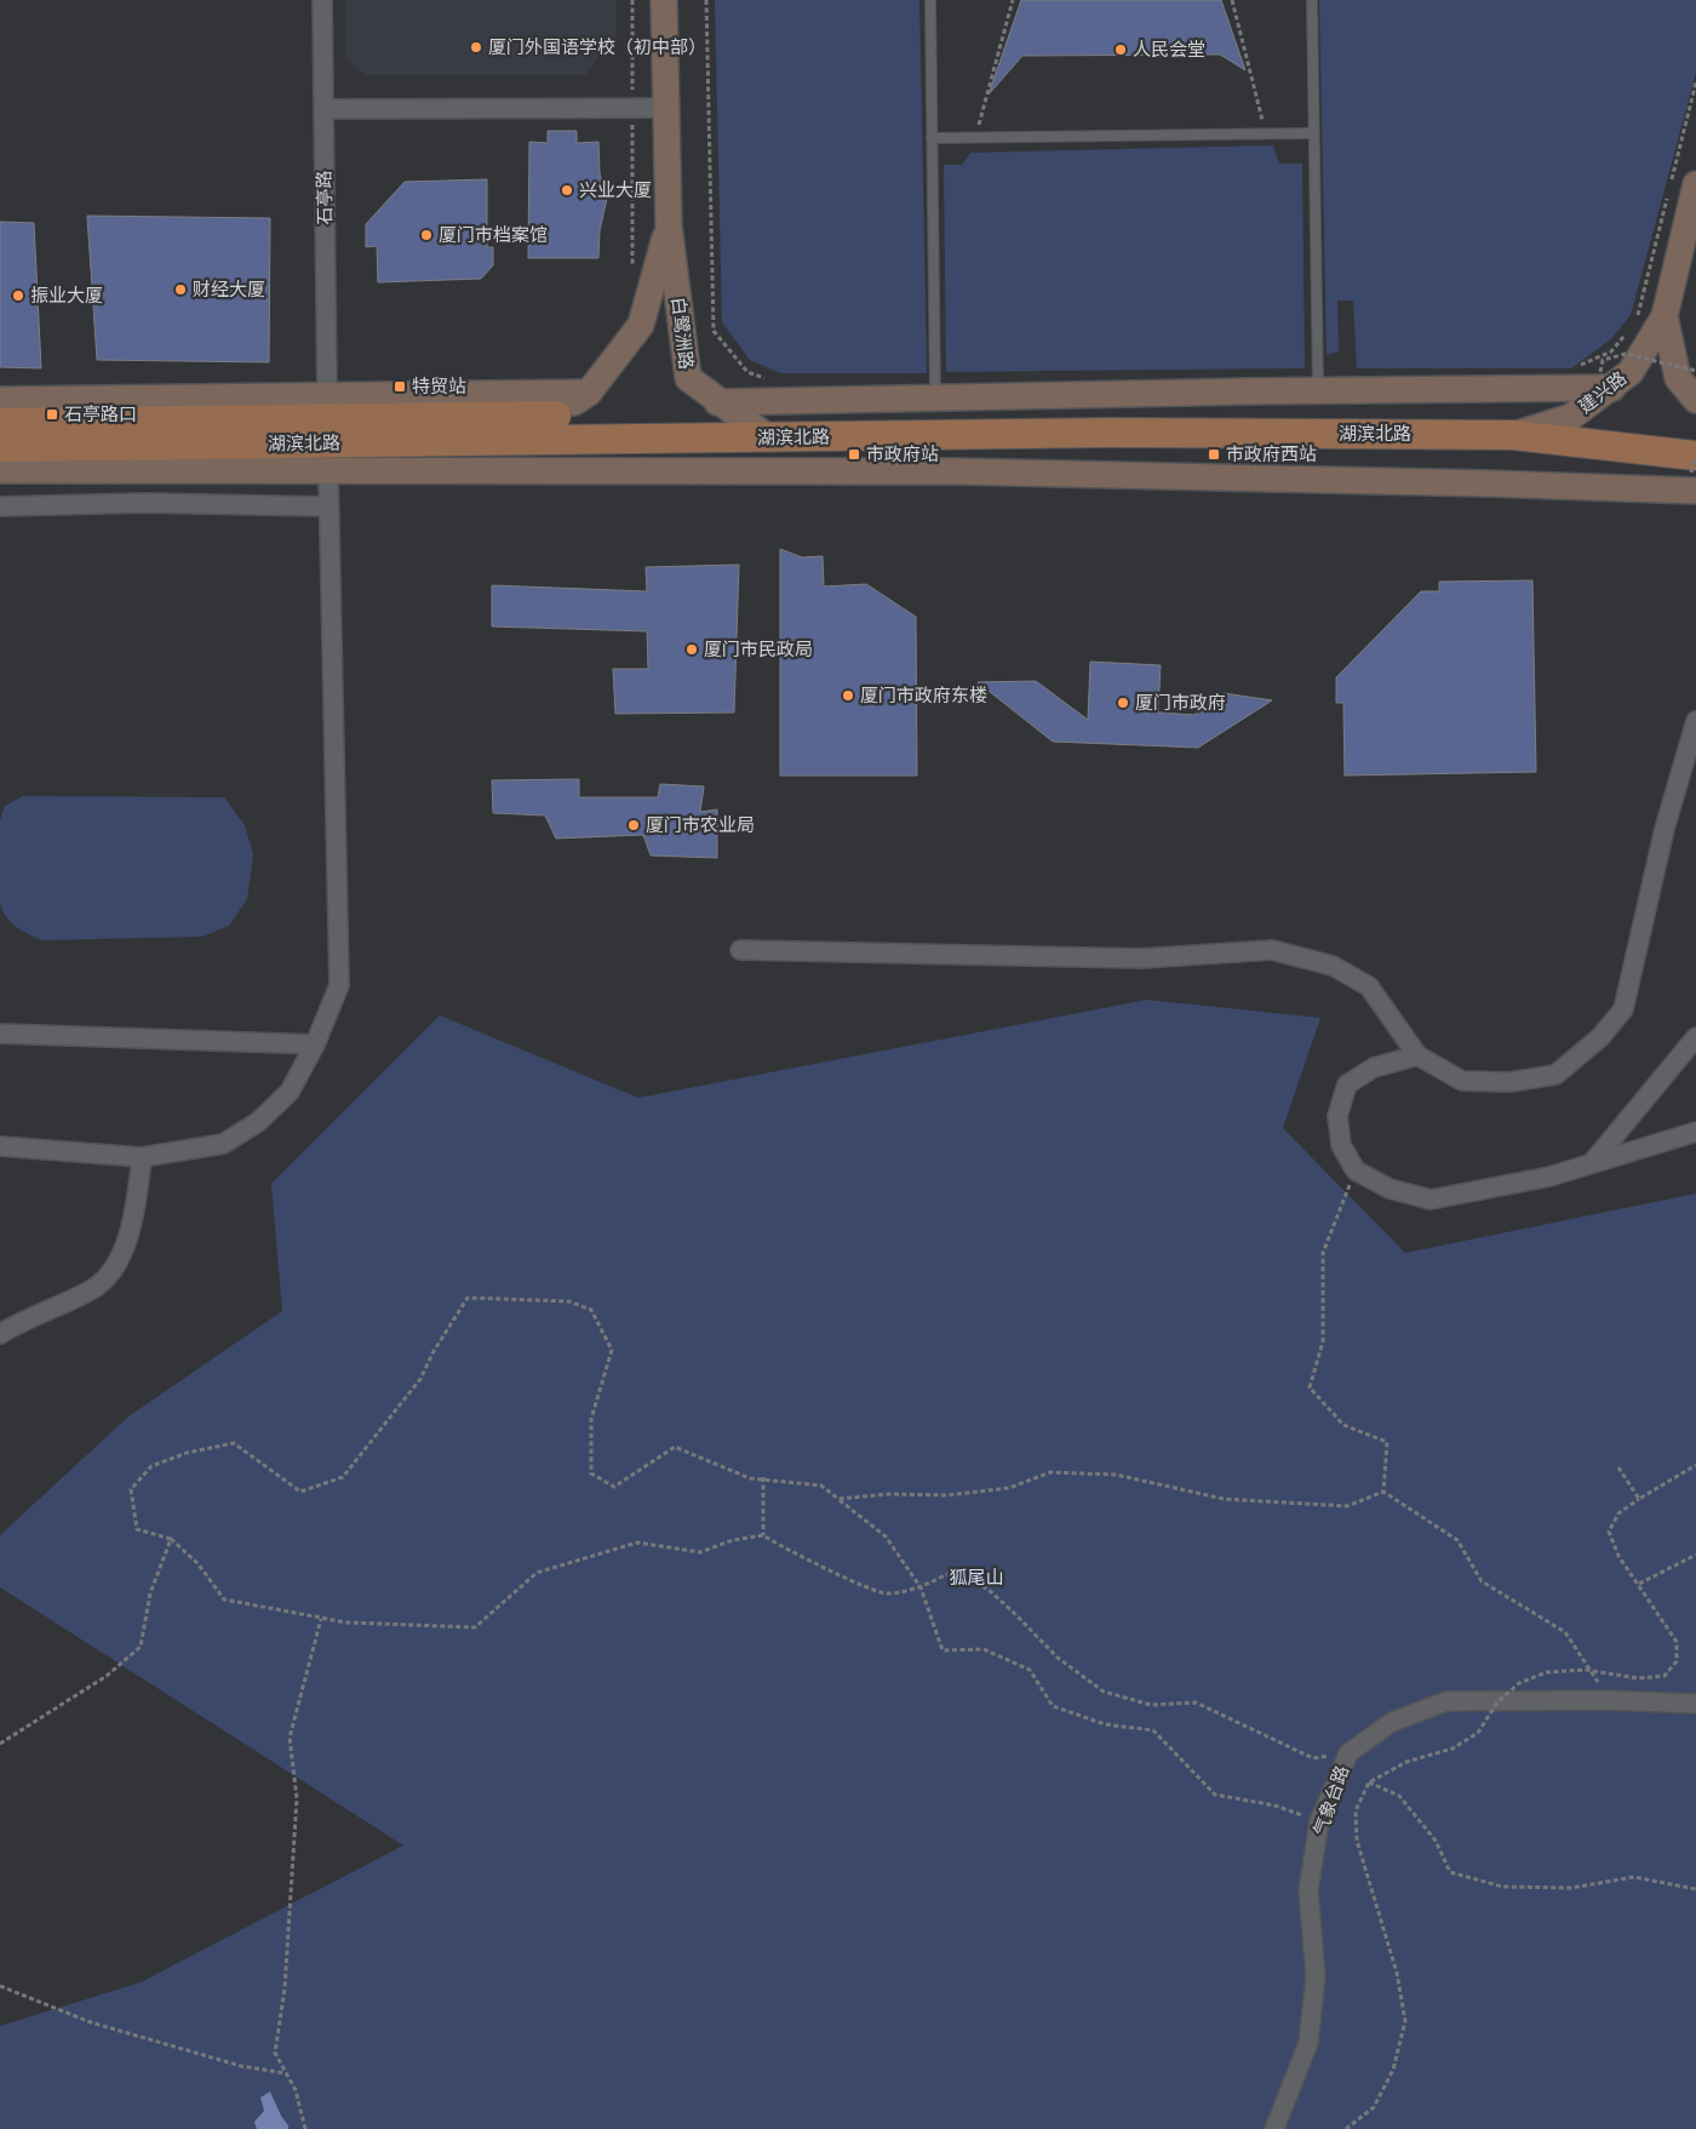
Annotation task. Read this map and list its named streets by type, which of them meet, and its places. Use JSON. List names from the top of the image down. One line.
{"streets":{"main road":["湖滨北路"],"street":["石亭路","白鹭洲路","建兴路","气象台路"]},"crossings":[["白鹭洲路","湖滨北路"],["建兴路","湖滨北路"]],"parks":["狐尾山"],"places":{"other":["厦门外国语学校（初中部）","人民会堂","兴业大厦","厦门市档案馆","财经大厦","振业大厦","厦门市民政局","厦门市政府东楼","厦门市政府","厦门市农业局"],"transit":["特贸站","石亭路口","市政府站","市政府西站"]}}
